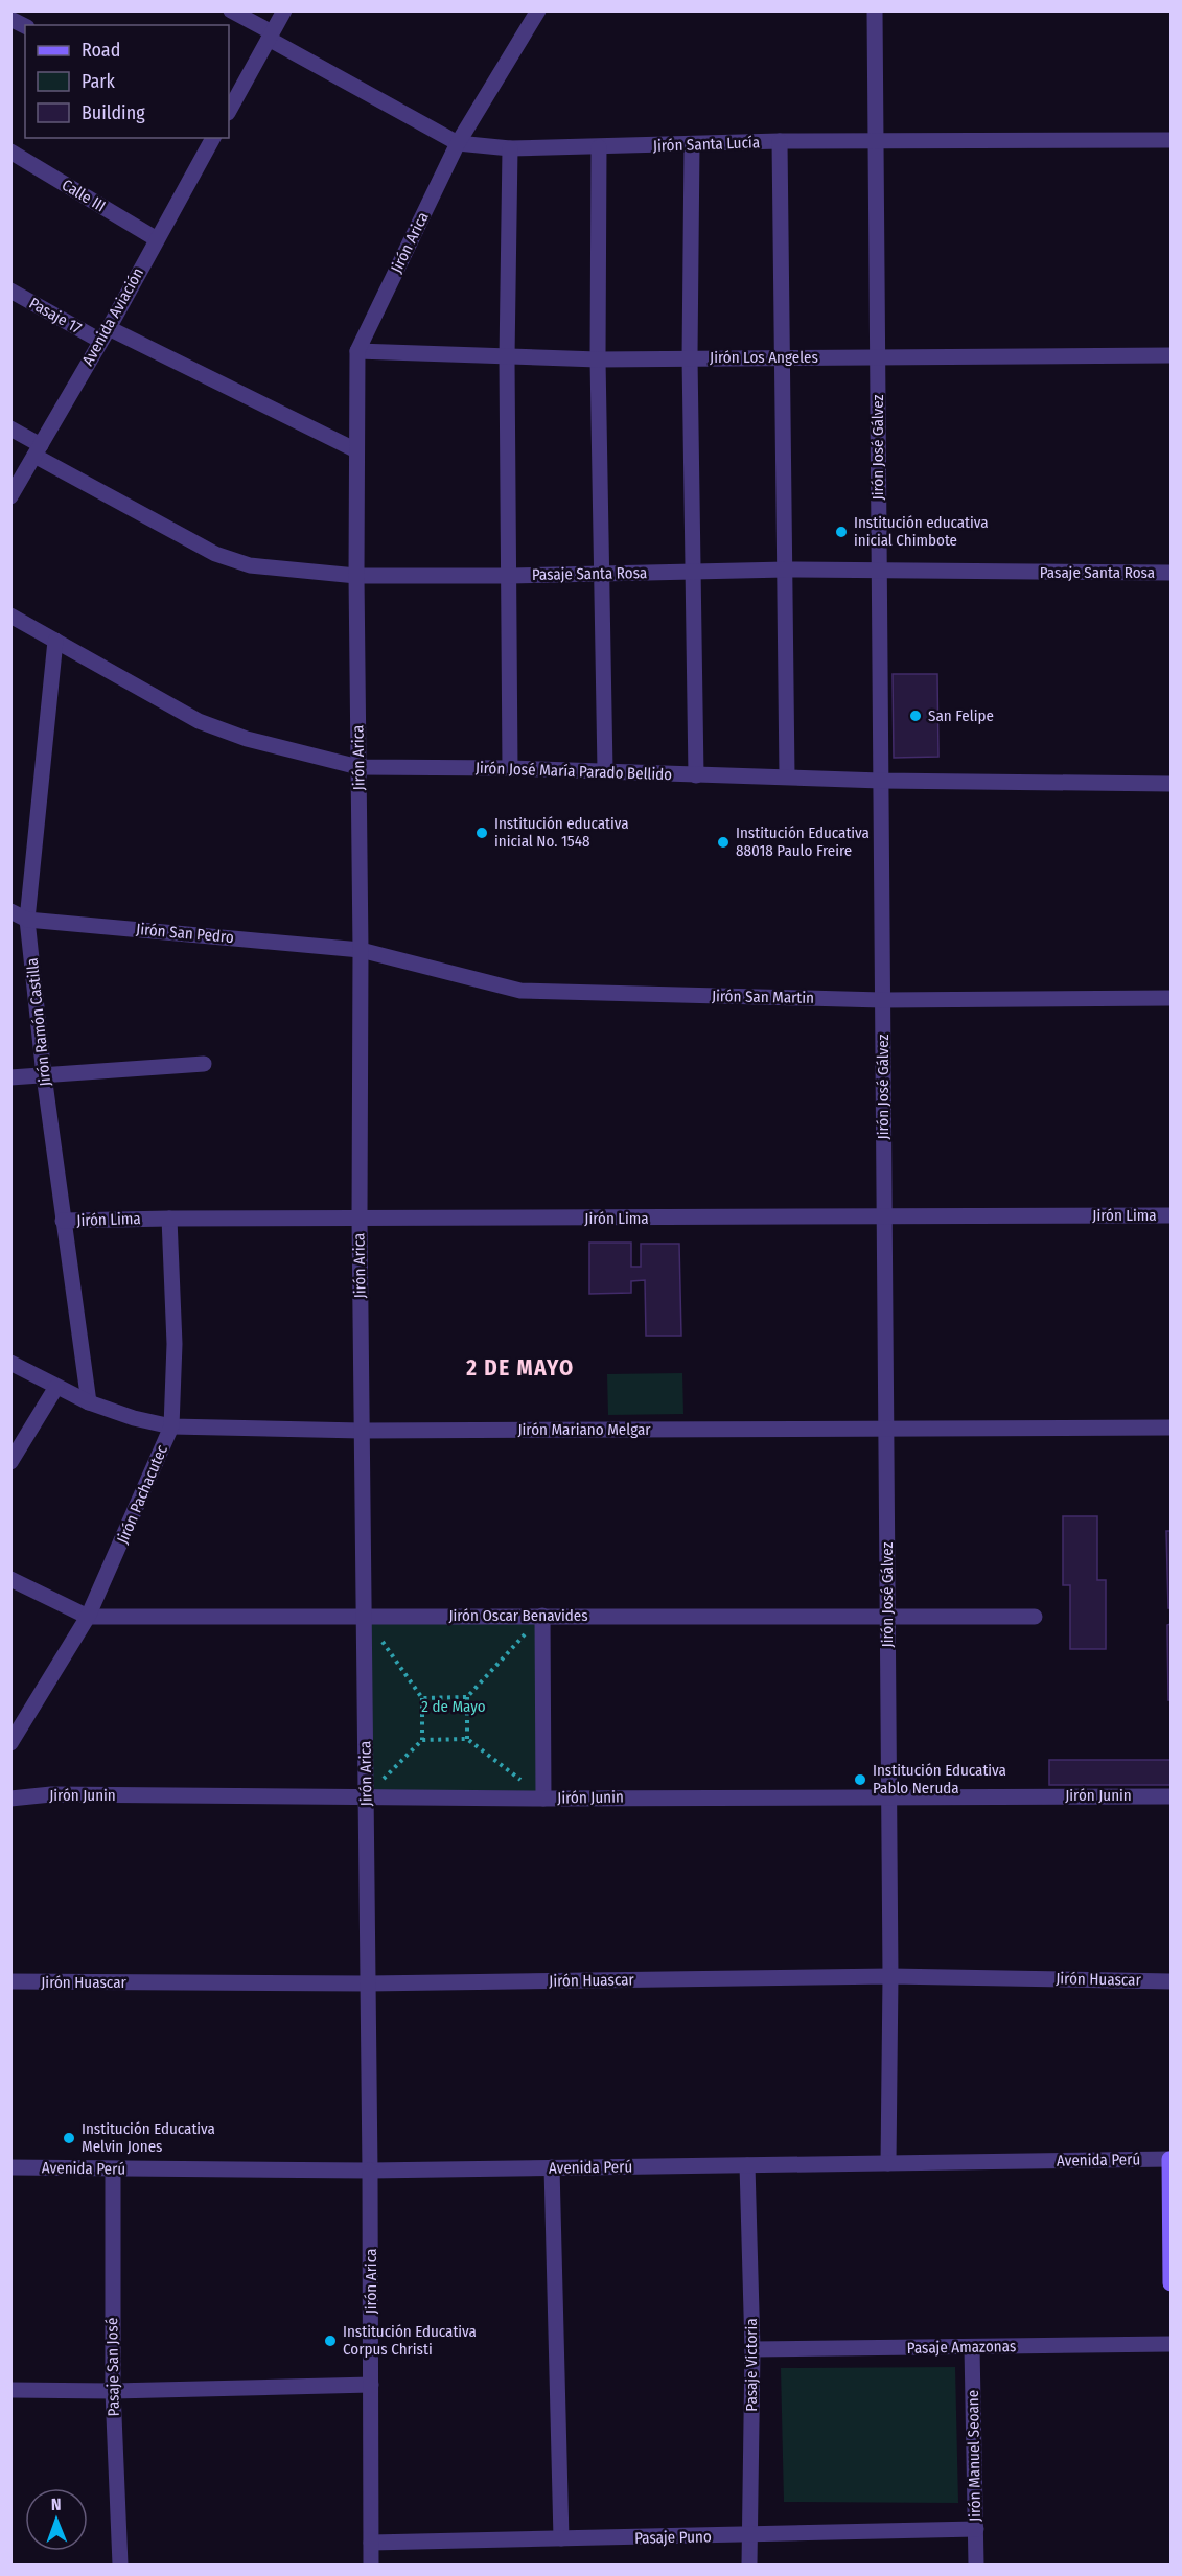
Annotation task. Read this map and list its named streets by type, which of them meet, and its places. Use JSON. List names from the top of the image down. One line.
{"streets":{"street":["Jirón Santa Lucía","Calle III","Jirón Arica","Pasaje 17","Avenida Aviación","Jirón Los Angeles","Jirón José Gálvez","Pasaje Santa Rosa","Jirón José María Parado Bellido","Jirón San Pedro","Jirón San Martin","Jirón Ramón Castilla","Jirón Lima","Jirón Mariano Melgar","Jirón Pachacutec","Jirón Oscar Benavides","Jirón Junin","Jirón Huascar","Avenida Perú","Pasaje Amazonas","Pasaje Victoria","Pasaje San José","Jirón Manuel Seoane","Pasaje Puno"]},"crossings":[["Jirón Santa Lucía","Jirón Arica"],["Jirón Santa Lucía","Jirón José Gálvez"],["Calle III","Avenida Aviación"],["Jirón Arica","Pasaje 17"],["Jirón Arica","Jirón Los Angeles"],["Jirón Arica","Pasaje Santa Rosa"],["Jirón Arica","Jirón José María Parado Bellido"],["Jirón Arica","Jirón San Pedro"],["Jirón Arica","Jirón San Martin"],["Jirón Arica","Jirón Lima"],["Jirón Arica","Jirón Mariano Melgar"],["Jirón Arica","Jirón Oscar Benavides"],["Jirón Arica","Jirón Junin"],["Jirón Arica","Jirón Huascar"],["Jirón Arica","Avenida Perú"],["Jirón Arica","Pasaje Puno"],["Pasaje 17","Avenida Aviación"],["Avenida Aviación","Pasaje Santa Rosa"],["Jirón Los Angeles","Jirón José Gálvez"],["Jirón José Gálvez","Pasaje Santa Rosa"],["Jirón José Gálvez","Jirón José María Parado Bellido"],["Jirón José Gálvez","Jirón San Martin"],["Jirón José Gálvez","Jirón Lima"],["Jirón José Gálvez","Jirón Mariano Melgar"],["Jirón José Gálvez","Jirón Oscar Benavides"],["Jirón José Gálvez","Jirón Junin"],["Jirón José Gálvez","Jirón Huascar"],["Jirón José Gálvez","Avenida Perú"],["Jirón José María Parado Bellido","Jirón Ramón Castilla"],["Jirón San Pedro","Jirón San Martin"],["Jirón San Pedro","Jirón Ramón Castilla"],["Jirón Ramón Castilla","Jirón Lima"],["Jirón Ramón Castilla","Jirón Mariano Melgar"],["Jirón Lima","Jirón Pachacutec"],["Jirón Mariano Melgar","Jirón Pachacutec"],["Jirón Pachacutec","Jirón Oscar Benavides"],["Avenida Perú","Pasaje Victoria"],["Avenida Perú","Pasaje San José"],["Pasaje Amazonas","Pasaje Victoria"],["Pasaje Amazonas","Jirón Manuel Seoane"],["Pasaje Victoria","Pasaje Puno"],["Jirón Manuel Seoane","Pasaje Puno"]],"districts":["2 DE MAYO"],"parks":["2 de Mayo"],"places":["Institución educativa inicial Chimbote","San Felipe","Institución educativa inicial No. 1548","Institución Educativa 88018 Paulo Freire","Institución Educativa Pablo Neruda","Institución Educativa Melvin Jones","Institución Educativa Corpus Christi"],"legend":["Road","Park","Building"],"north":"top"}
